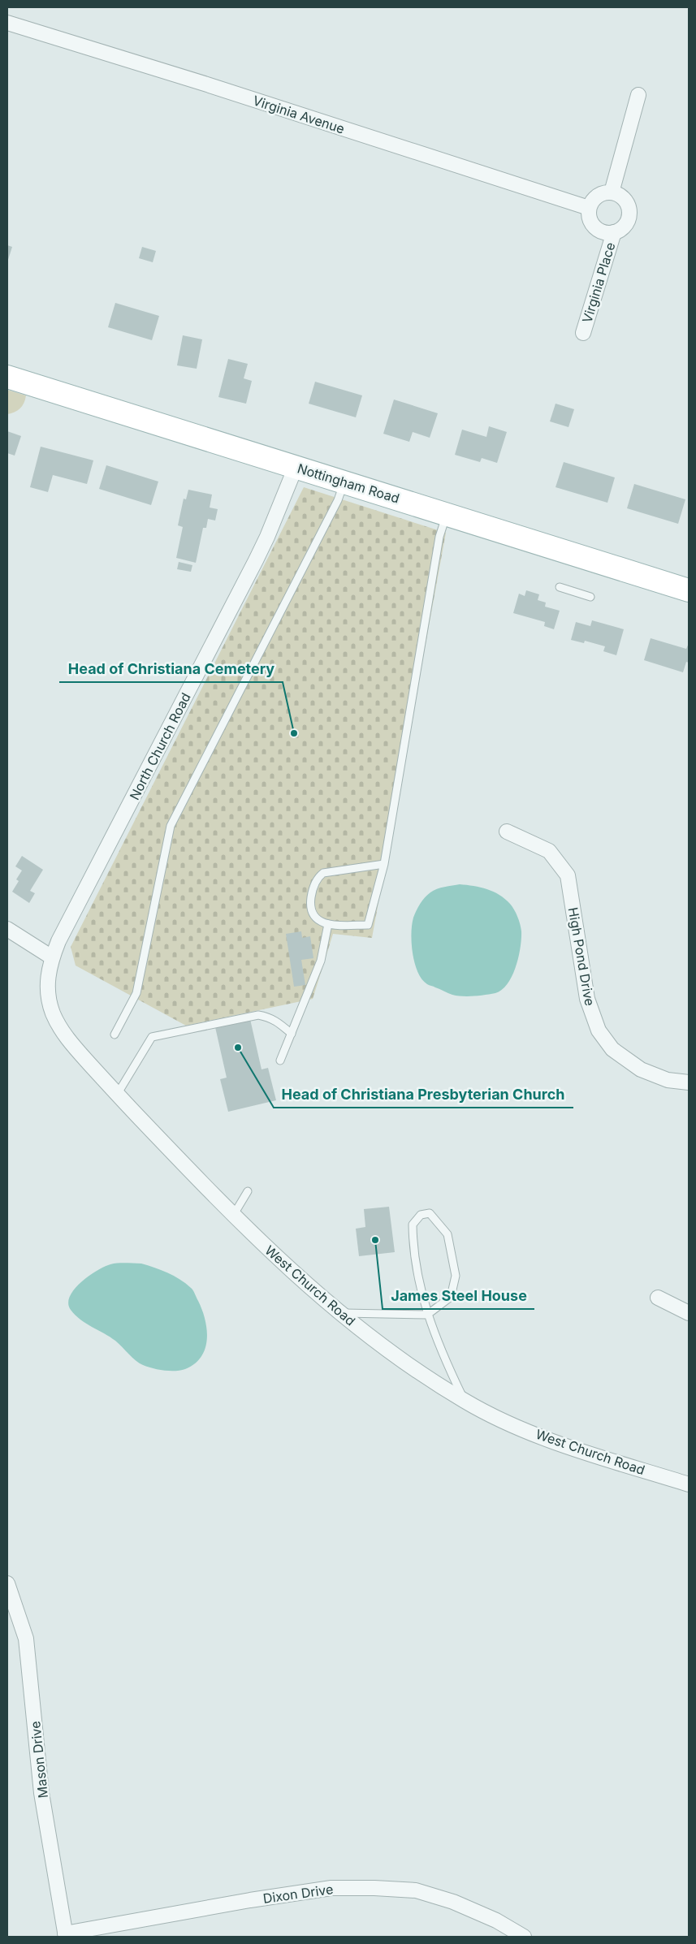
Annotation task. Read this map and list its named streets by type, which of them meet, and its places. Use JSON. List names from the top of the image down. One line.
{"streets":{"main road":["Nottingham Road"],"street":["Virginia Avenue","Virginia Place","North Church Road","High Pond Drive","West Church Road","Mason Drive","Dixon Drive"]},"crossings":[["Virginia Avenue","Virginia Place"],["Nottingham Road","North Church Road"],["North Church Road","West Church Road"],["Mason Drive","Dixon Drive"]],"places":["Head of Christiana Cemetery","Head of Christiana Presbyterian Church","James Steel House"]}
